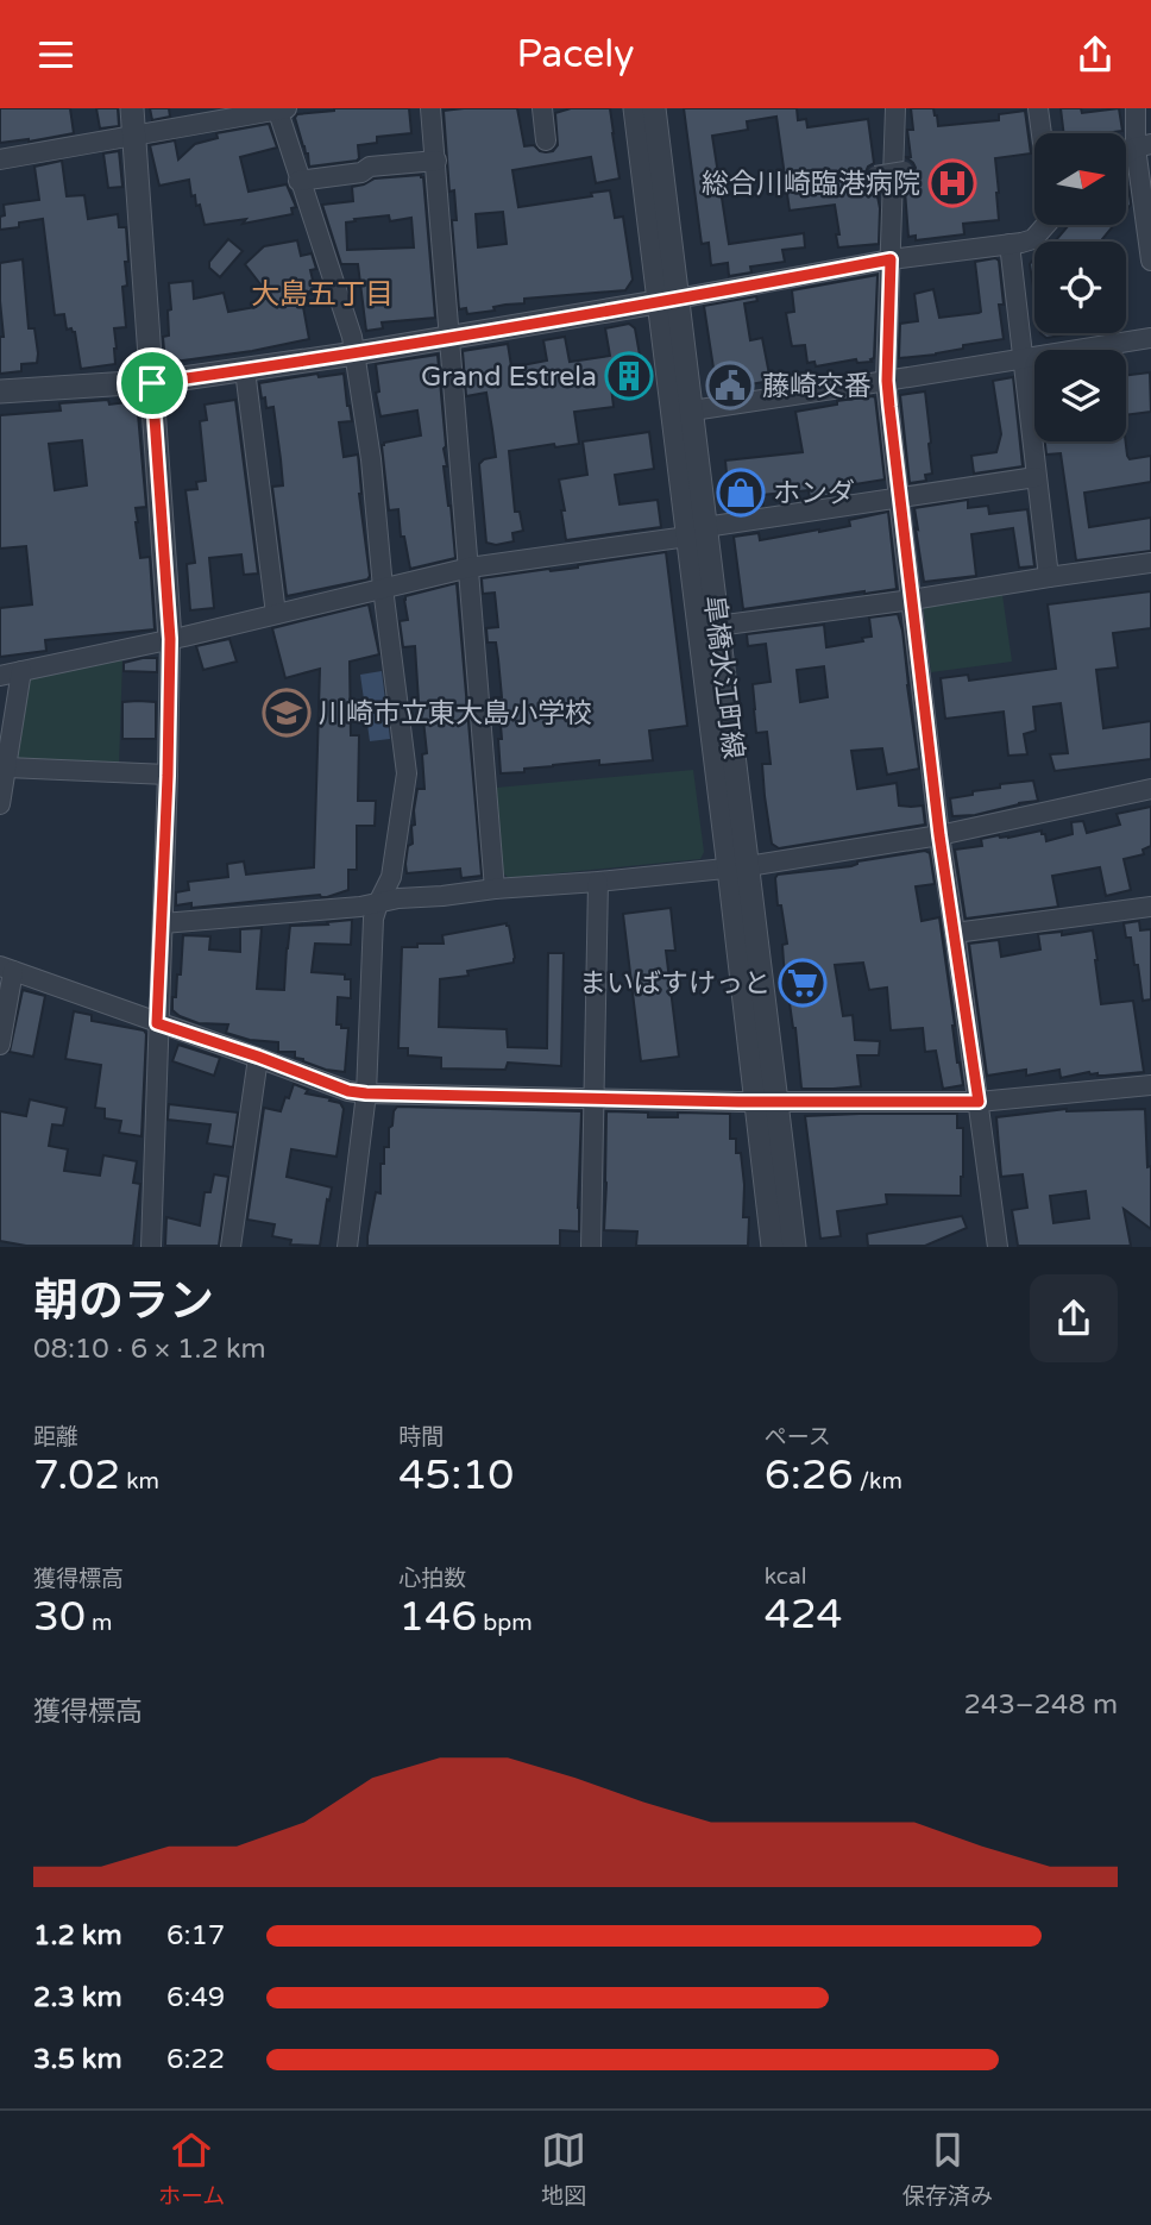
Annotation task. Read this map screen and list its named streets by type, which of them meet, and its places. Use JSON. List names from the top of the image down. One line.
{"streets":{"street":["皐橋水江町線"]},"districts":["大島五丁目"],"places":{"hospital":["総合川崎臨港病院"],"building":["Grand Estrela"],"public building":["藤崎交番"],"shop":["ホンダ"],"school or university":["川崎市立東大島小学校"],"supermarket":["まいばすけっと"]},"north":"right","page":{"header":"Pacely","heading":["朝のラン","08:10 · 6 × 1.2 km"],"stats":[["距離","7.02 km"],["時間","45:10"],["ペース","6:26 /km"],["獲得標高","30 m"],["心拍数","146 bpm"],["kcal","424"]],"chart":["獲得標高","243–248 m"],"list":[{"name":"1.2 km","note":"6:17"},{"name":"2.3 km","note":"6:49"},{"name":"3.5 km","note":"6:22"}],"tabs":["ホーム","地図","保存済み"]}}
